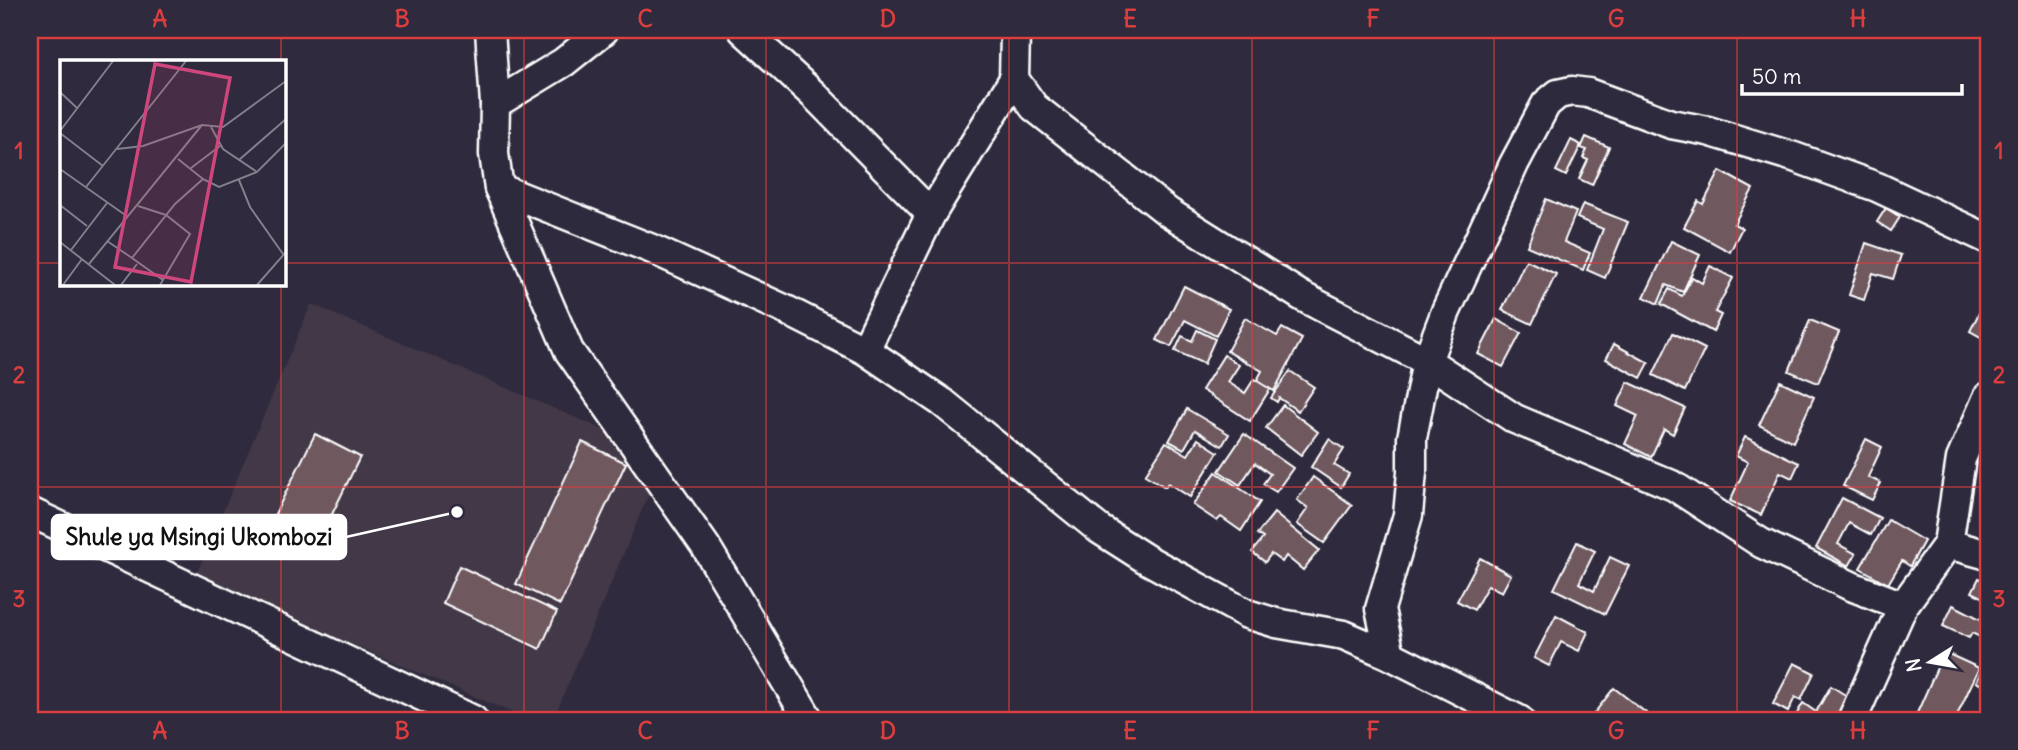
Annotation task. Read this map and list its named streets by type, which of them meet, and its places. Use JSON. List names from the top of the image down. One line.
{"places":["Shule ya Msingi Ukombozi"],"scale_bar":"50 m","north":"left","grid":{"columns":["A","B","C","D","E","F","G","H"],"rows":["1","2","3"]}}
